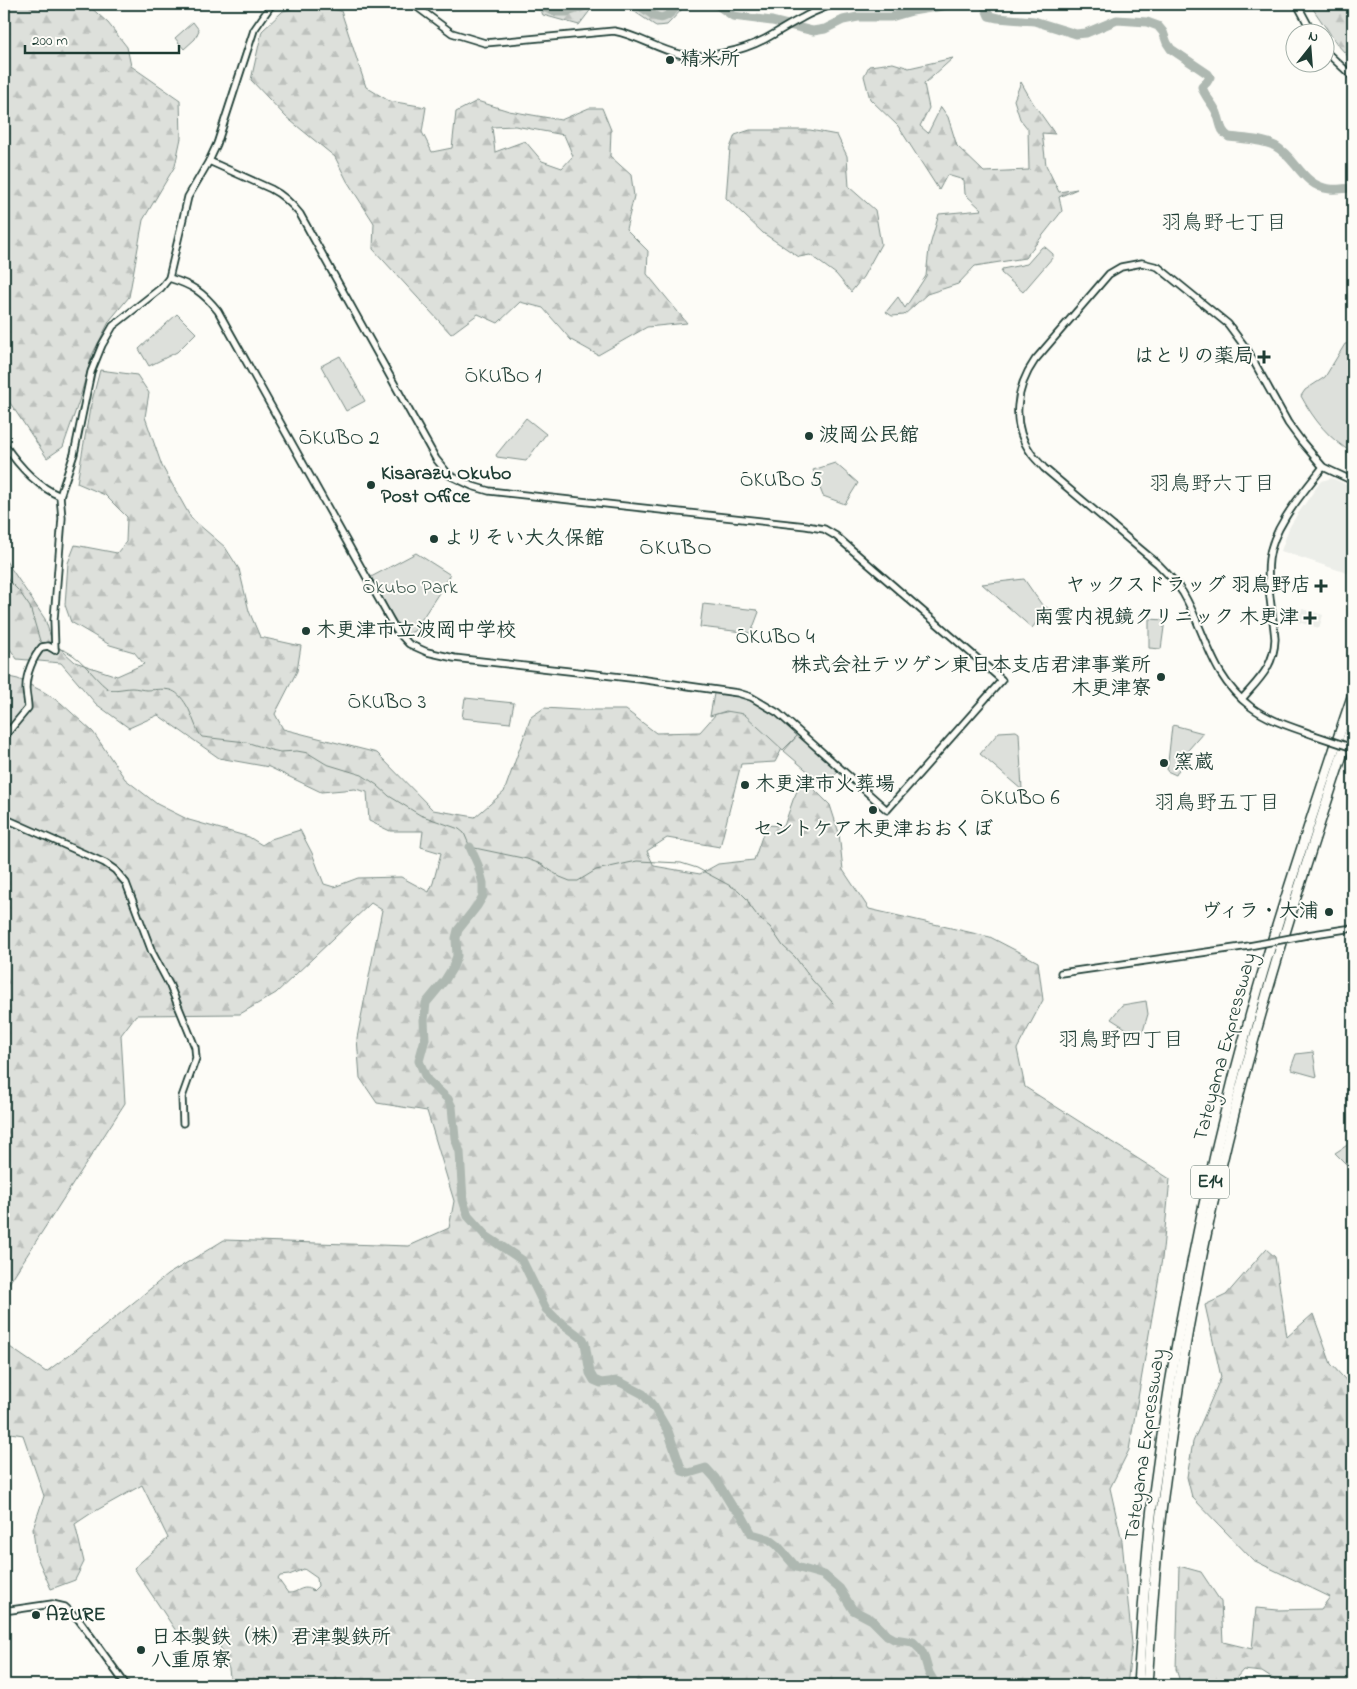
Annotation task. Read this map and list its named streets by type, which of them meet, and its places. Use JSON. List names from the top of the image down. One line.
{"streets":{"highway":["Tateyama Expressway","E14"]},"districts":["羽鳥野七丁目","ŌKUBO 1","ŌKUBO 2","ŌKUBO 5","羽鳥野六丁目","ŌKUBO","ŌKUBO 4","ŌKUBO 3","ŌKUBO 6","羽鳥野五丁目","羽鳥野四丁目"],"parks":["Ōkubo Park"],"places":{"other":["精米所","波岡公民館","Kisarazu Okubo Post Office","よりそい大久保館","木更津市立波岡中学校","株式会社テツゲン東日本支店君津事業所 木更津寮","窯蔵","木更津市火葬場","セントケア木更津おおくぼ","ヴィラ・大浦","AZURE","日本製鉄（株）君津製鉄所 八重原寮"],"health":["はとりの薬局","ヤックスドラッグ 羽鳥野店","南雲内視鏡クリニック 木更津"]},"scale_bar":"200 m","north":"top"}
